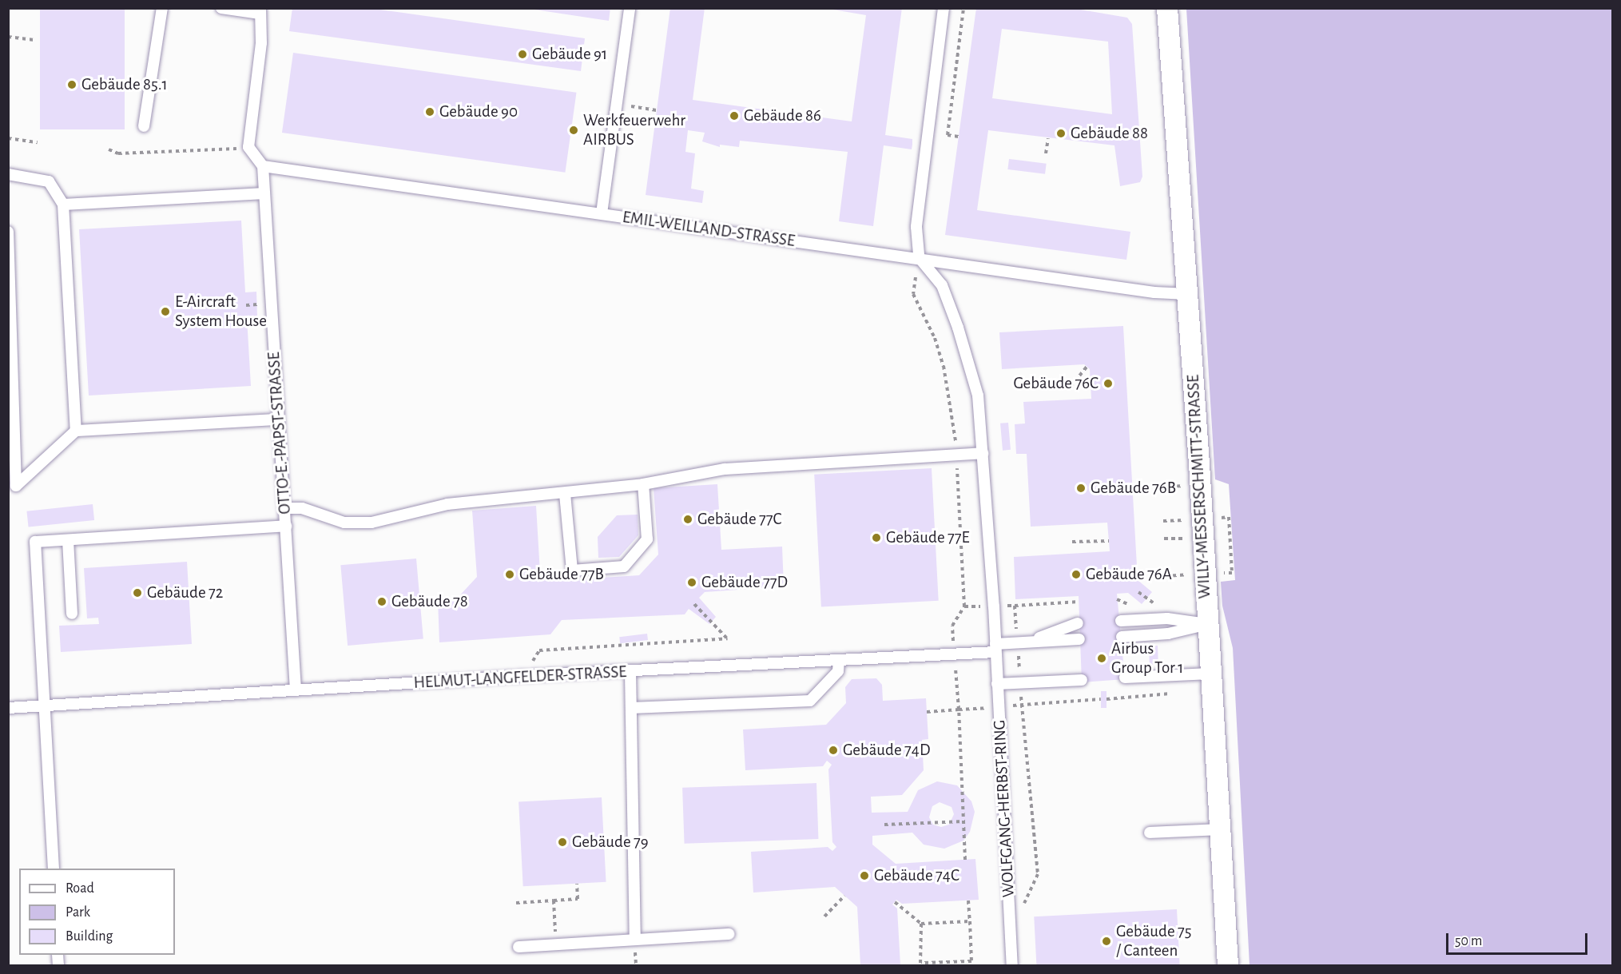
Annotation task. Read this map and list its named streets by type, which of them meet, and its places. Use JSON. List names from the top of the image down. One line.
{"streets":{"street":["WILLY-MESSERSCHMITT-STRASSE"],"lane":["EMIL-WEILLAND-STRASSE","OTTO-E.-PAPST-STRASSE","HELMUT-LANGFELDER-STRASSE","WOLFGANG-HERBST-RING"]},"crossings":[["EMIL-WEILLAND-STRASSE","OTTO-E.-PAPST-STRASSE"],["EMIL-WEILLAND-STRASSE","WILLY-MESSERSCHMITT-STRASSE"],["EMIL-WEILLAND-STRASSE","WOLFGANG-HERBST-RING"],["OTTO-E.-PAPST-STRASSE","HELMUT-LANGFELDER-STRASSE"],["HELMUT-LANGFELDER-STRASSE","WOLFGANG-HERBST-RING"]],"places":["Gebäude 91","Gebäude 85.1","Gebäude 90","Gebäude 86","Werkfeuerwehr AIRBUS","Gebäude 88","E-Aircraft System House","Gebäude 76C","Gebäude 76B","Gebäude 77C","Gebäude 77E","Gebäude 77B","Gebäude 76A","Gebäude 77D","Gebäude 72","Gebäude 78","Airbus Group Tor 1","Gebäude 74D","Gebäude 79","Gebäude 74C","Gebäude 75 / Canteen"],"legend":["Road","Park","Building"],"scale_bar":"50 m"}
